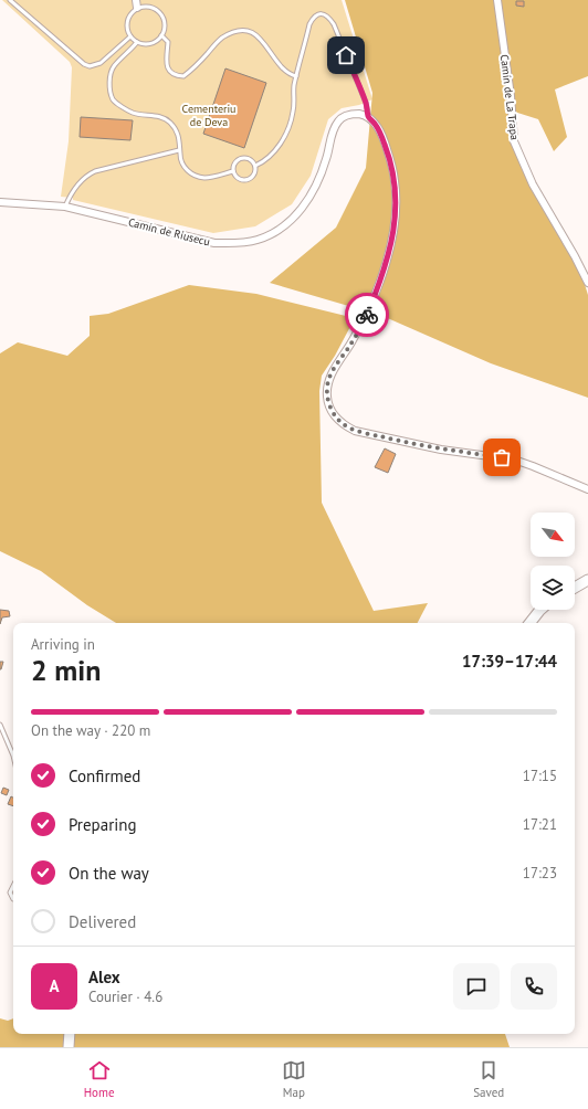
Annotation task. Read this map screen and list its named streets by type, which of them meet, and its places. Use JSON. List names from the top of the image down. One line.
{"streets":{"street":["Camín de La Trapa","Camín de Riusecu"]},"parks":["Cementeriu de Deva"],"north":"bottom right","page":{"heading":["2 min","Arriving in","17:39–17:44"],"panel":["Alex","Courier · 4.6"],"bar":"On the way · 220 m","list":[["Confirmed","17:15"],["Preparing","17:21"],["On the way","17:23"],"Delivered"],"round":"A","tabs":["Home","Map","Saved"]}}
